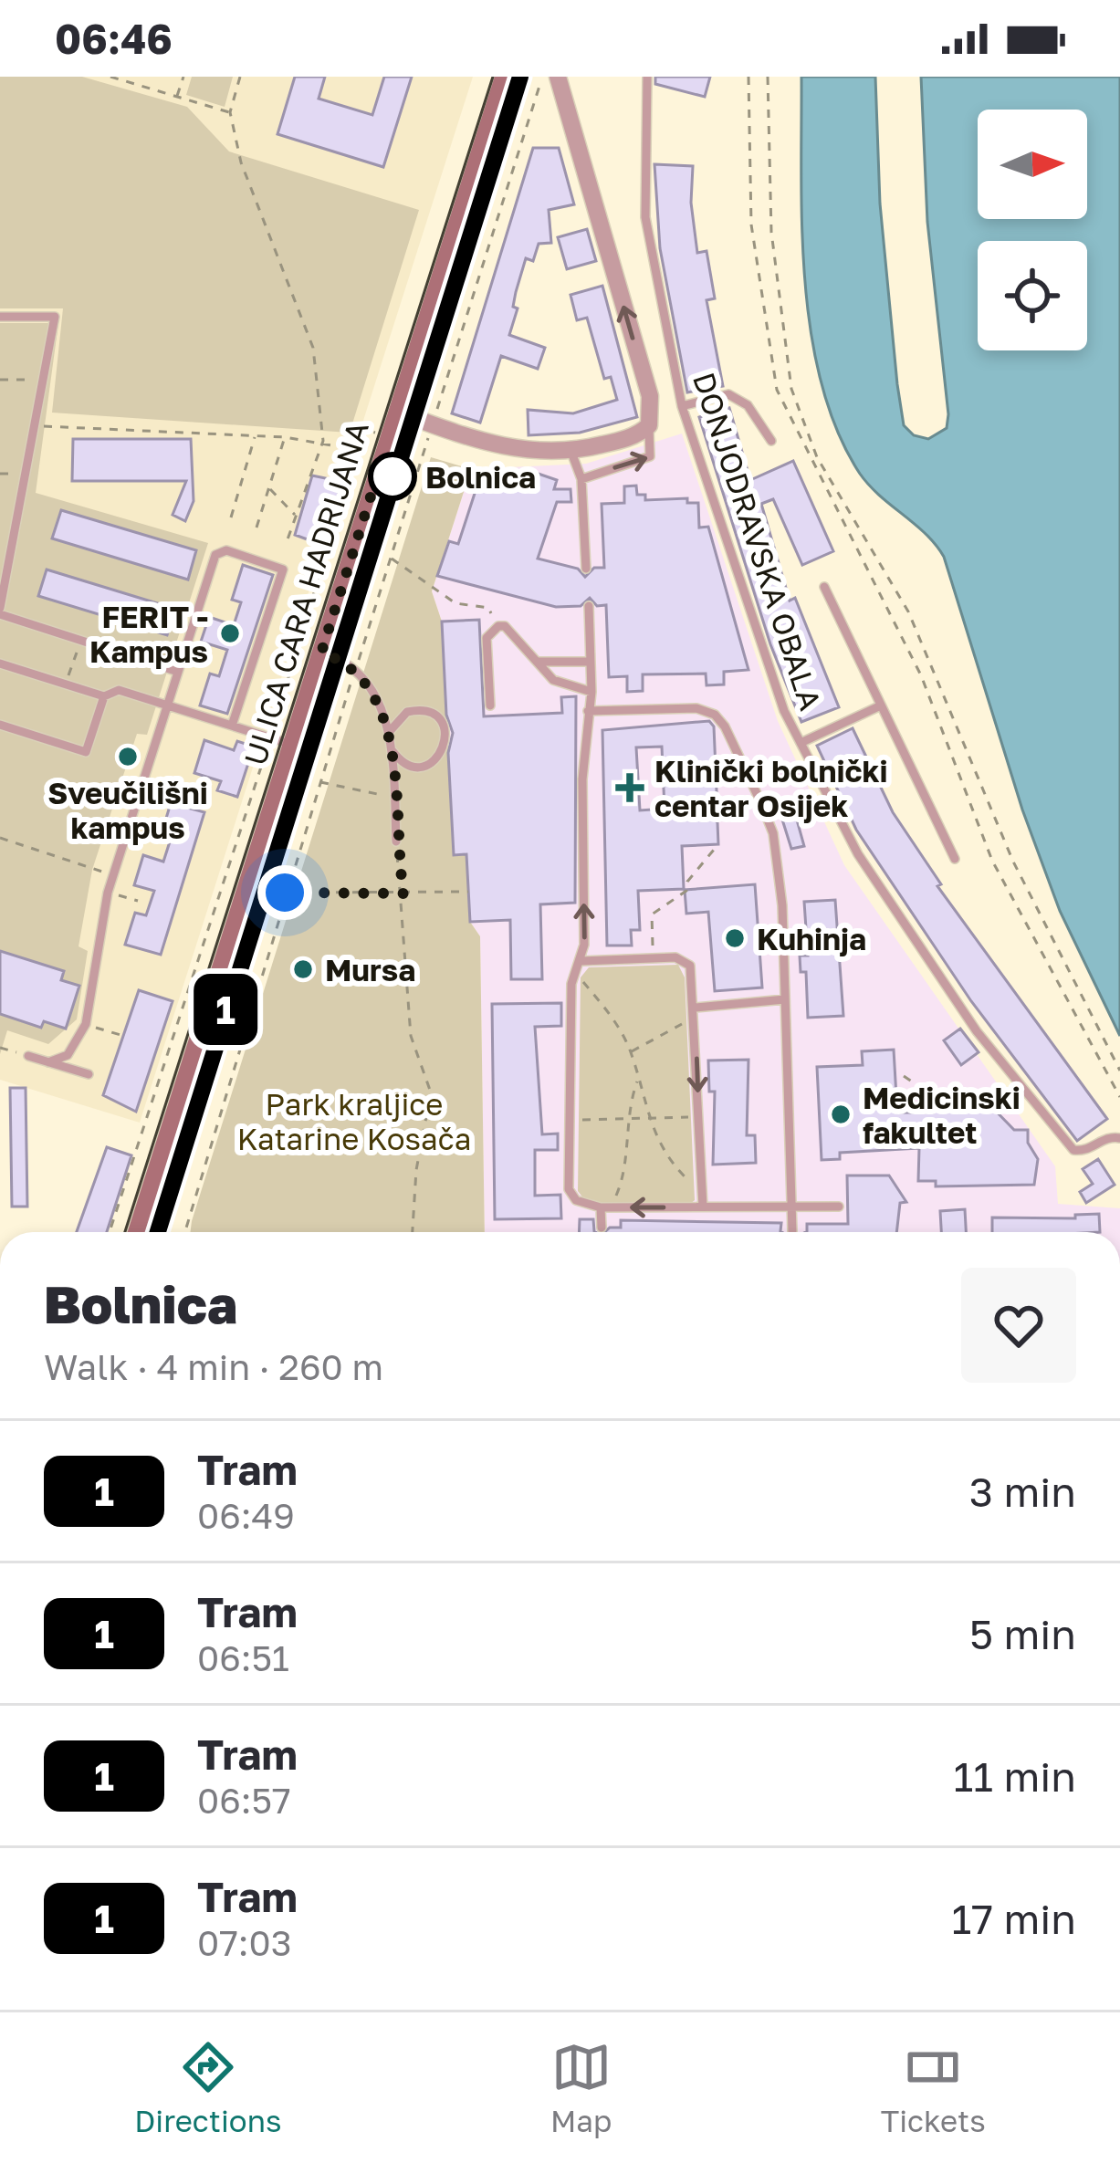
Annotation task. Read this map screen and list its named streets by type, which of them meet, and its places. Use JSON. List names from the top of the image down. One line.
{"streets":{"main road":["ULICA CARA HADRIJANA"],"lane":["DONJODRAVSKA OBALA"]},"parks":["Park kraljice Katarine Kosača"],"places":{"other":["Bolnica","FERIT - Kampus","Sveučilišni kampus","Kuhinja","Mursa","Medicinski fakultet"],"health":["Klinički bolnički centar Osijek"]},"lines":["tram line 1"],"north":"right","page":{"status":"06:46","on_map":"1","heading":["Bolnica","Walk · 4 min · 260 m"],"list":[{"mark":"1","name":"Tram","note":"06:49","value":"3 min"},{"mark":"1","name":"Tram","note":"06:51","value":"5 min"},{"mark":"1","name":"Tram","note":"06:57","value":"11 min"},{"mark":"1","name":"Tram","note":"07:03","value":"17 min"}],"tabs":["Directions","Map","Tickets"]}}
